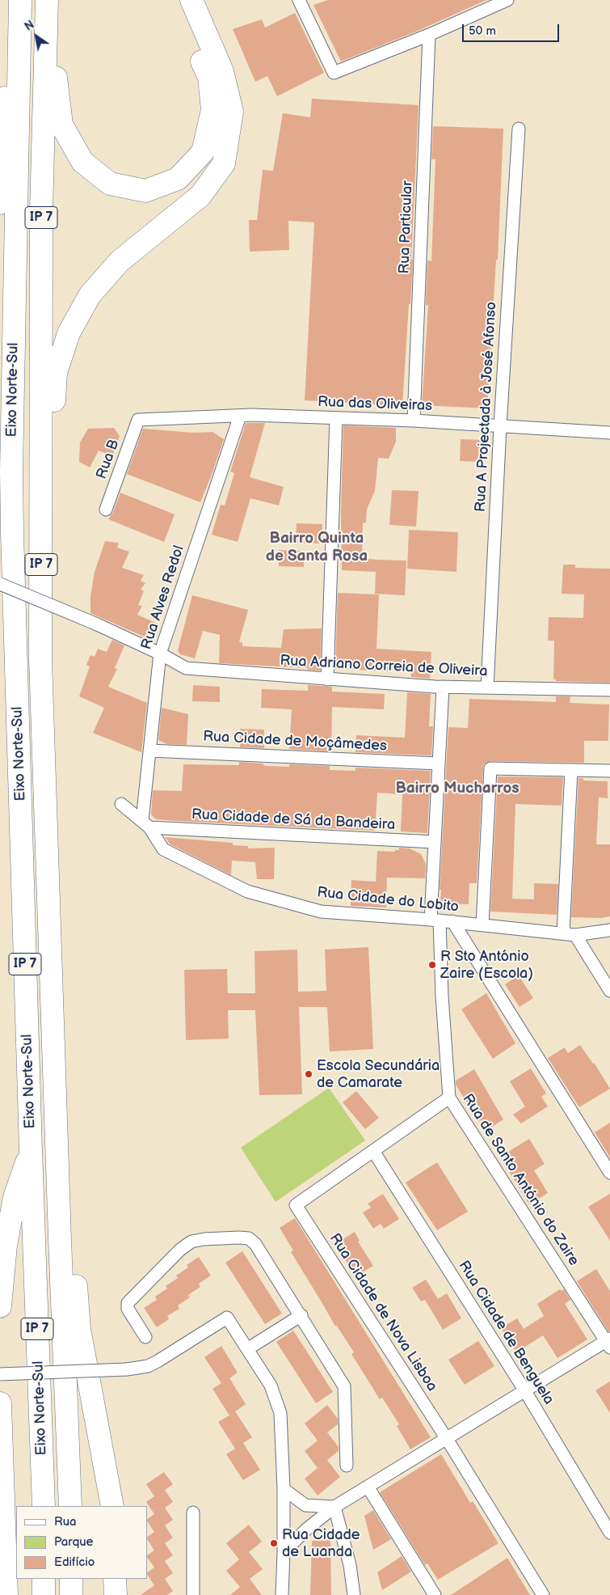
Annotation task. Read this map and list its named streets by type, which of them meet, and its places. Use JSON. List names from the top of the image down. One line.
{"streets":{"highway":["IP 7","Eixo Norte-Sul"],"street":["Rua Particular","Rua das Oliveiras","Rua A Projectada à José Afonso","Rua B","Rua Alves Redol","Rua Adriano Correia de Oliveira","Rua Cidade de Moçâmedes","Rua Cidade de Sá da Bandeira","Rua Cidade do Lobito","Rua de Santo António do Zaire","Rua Cidade de Nova Lisboa","Rua Cidade de Benguela"]},"crossings":[["Rua Particular","Rua das Oliveiras"],["Rua das Oliveiras","Rua A Projectada à José Afonso"],["Rua das Oliveiras","Rua B"],["Rua das Oliveiras","Rua Alves Redol"],["Rua A Projectada à José Afonso","Rua Adriano Correia de Oliveira"],["Rua Alves Redol","Rua Adriano Correia de Oliveira"],["Rua Alves Redol","Rua Cidade de Moçâmedes"],["Rua Alves Redol","Rua Cidade de Sá da Bandeira"],["Rua Alves Redol","Rua Cidade do Lobito"],["Rua Adriano Correia de Oliveira","Rua de Santo António do Zaire"],["Rua Cidade de Moçâmedes","Rua de Santo António do Zaire"],["Rua Cidade de Sá da Bandeira","Rua Cidade do Lobito"],["Rua Cidade de Sá da Bandeira","Rua de Santo António do Zaire"],["Rua Cidade do Lobito","Rua de Santo António do Zaire"],["Rua de Santo António do Zaire","Rua Cidade de Nova Lisboa"],["Rua Cidade de Nova Lisboa","Rua Cidade de Benguela"]],"districts":["Bairro Quinta de Santa Rosa","Bairro Mucharros"],"places":["R Sto António Zaire (Escola)","Escola Secundária de Camarate","Rua Cidade de Luanda"],"legend":["Rua","Parque","Edifício"],"scale_bar":"50 m","north":"top left"}
